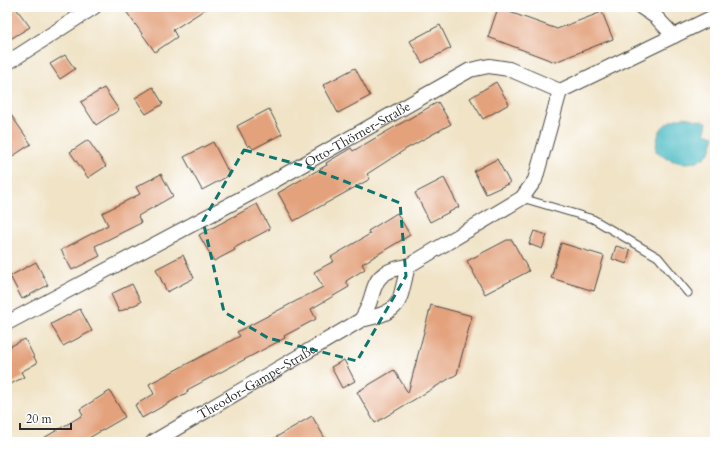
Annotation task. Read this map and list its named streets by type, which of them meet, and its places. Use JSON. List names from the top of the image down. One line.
{"streets":{"street":["Otto-Thörner-Straße","Theodor-Gampe-Straße"]},"scale_bar":"20 m"}
